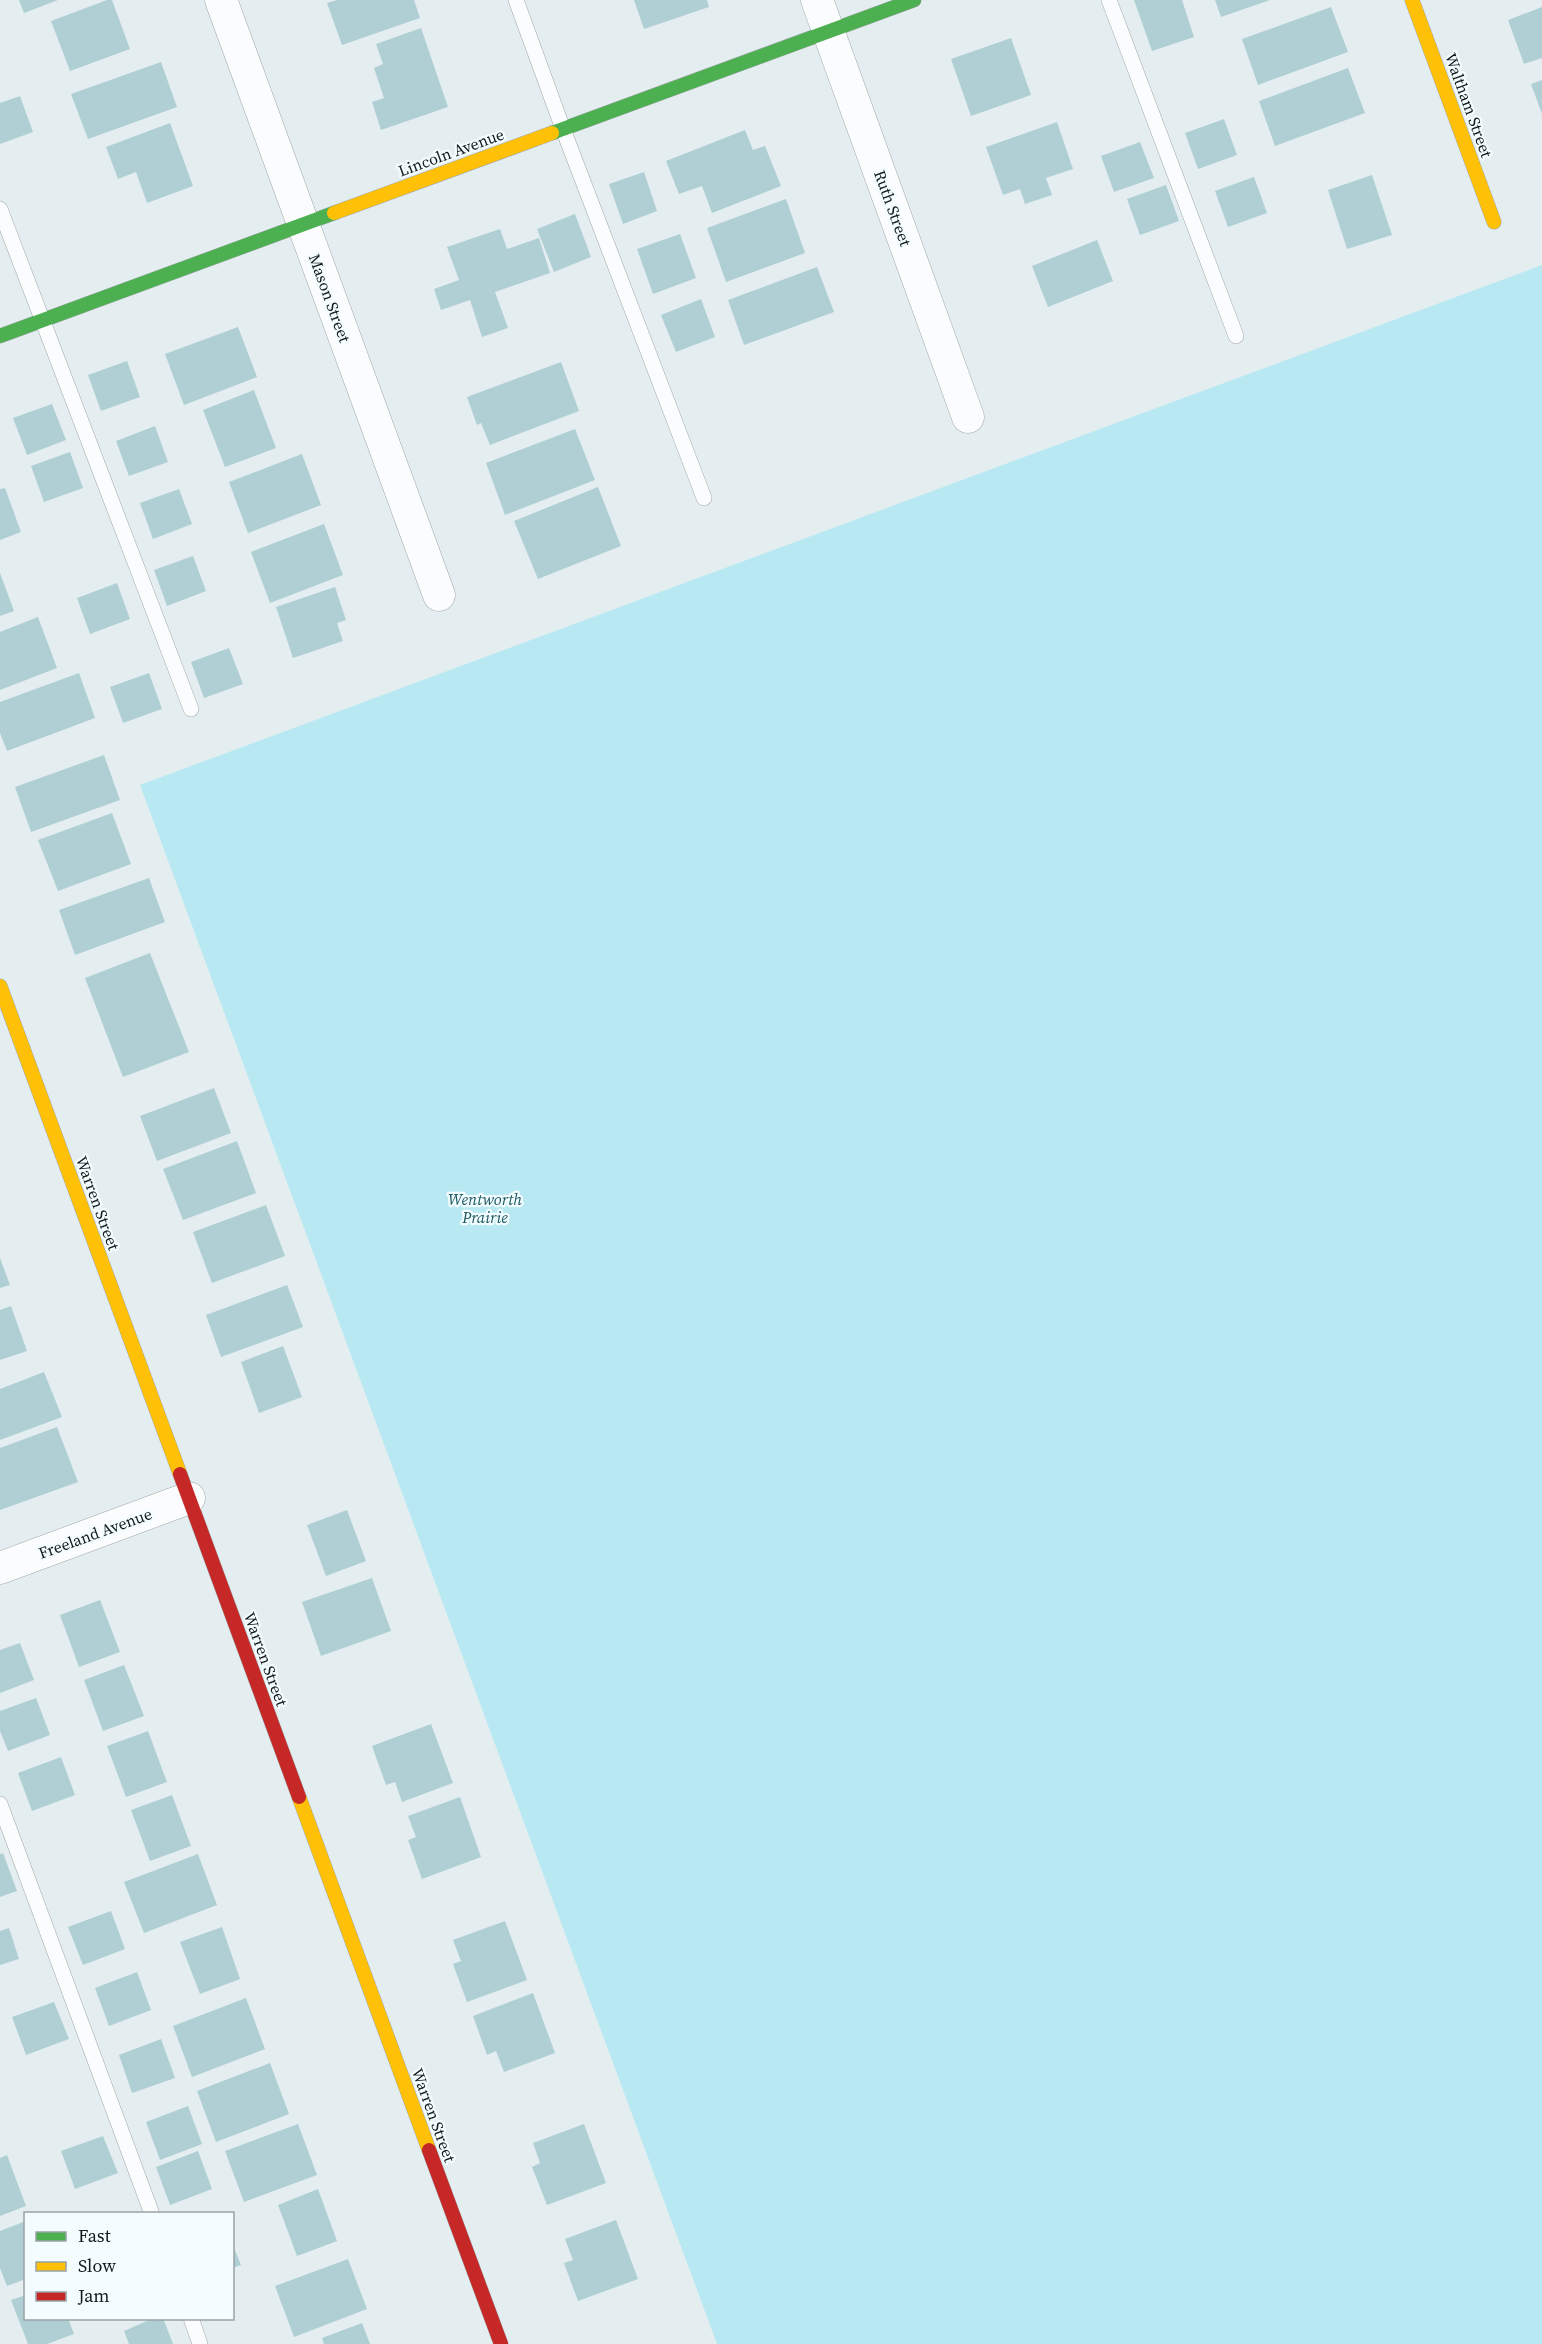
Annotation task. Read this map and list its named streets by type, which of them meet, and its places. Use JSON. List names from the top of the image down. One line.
{"streets":{"street":["Waltham Street","Lincoln Avenue","Ruth Street","Mason Street","Warren Street","Freeland Avenue"]},"crossings":[["Lincoln Avenue","Ruth Street"],["Lincoln Avenue","Mason Street"],["Warren Street","Freeland Avenue"]],"parks":["Wentworth Prairie"],"legend":["Fast","Slow","Jam"]}
